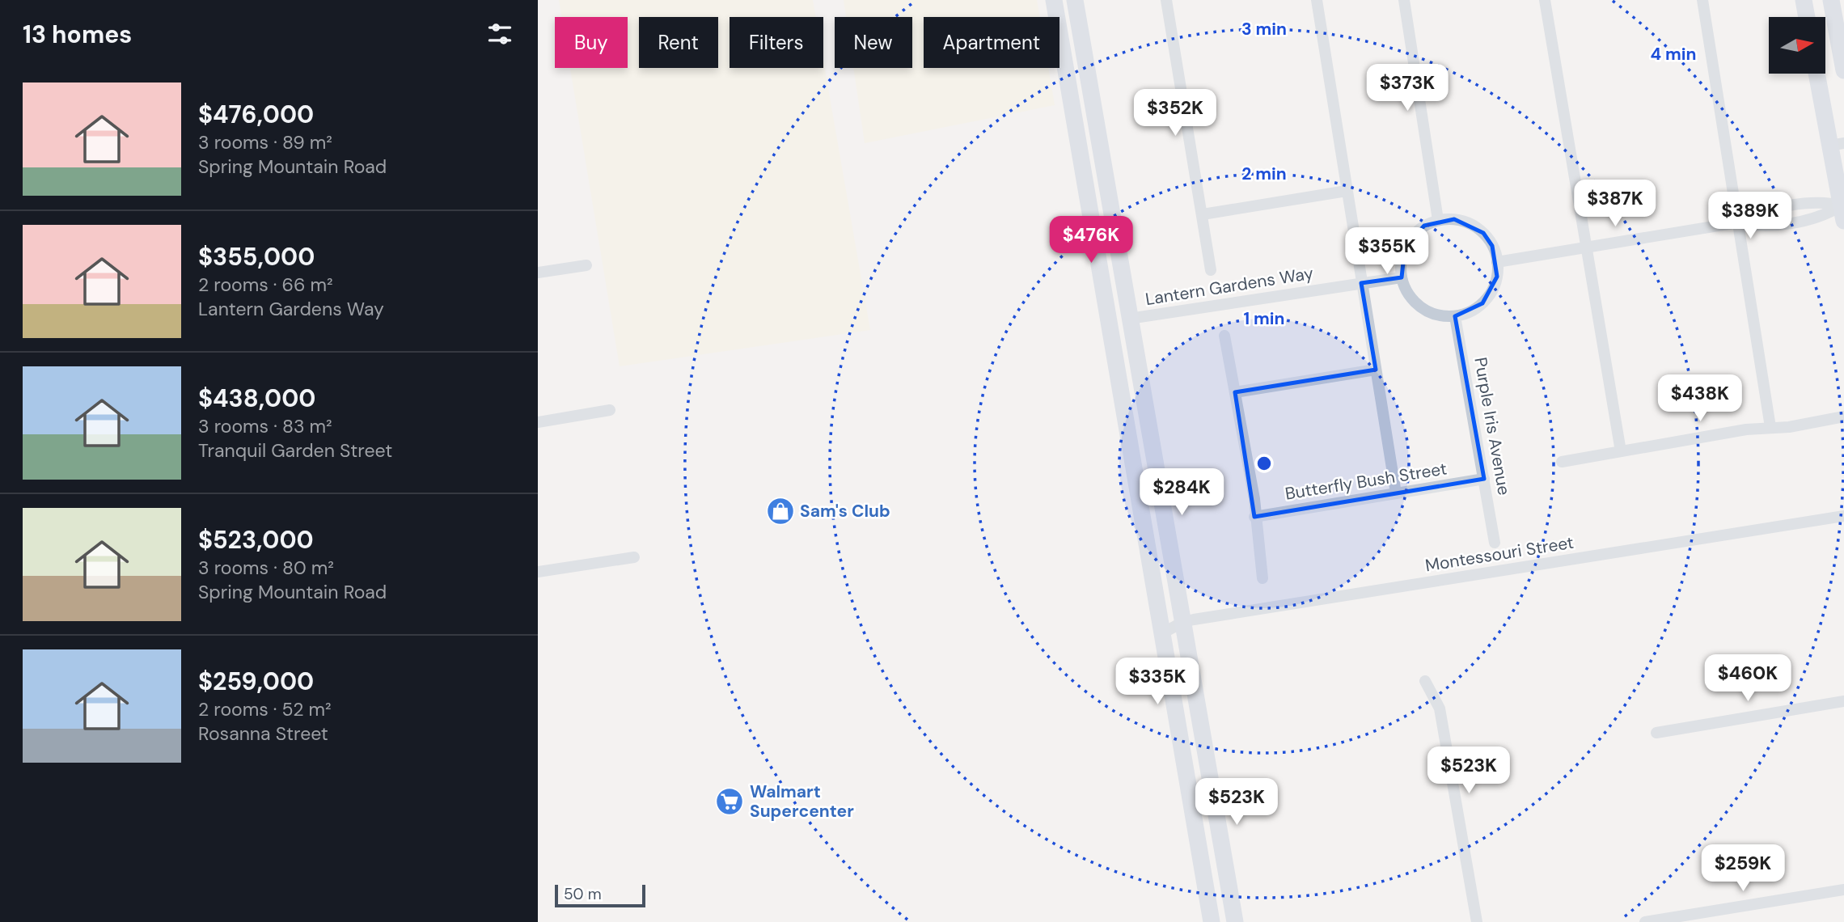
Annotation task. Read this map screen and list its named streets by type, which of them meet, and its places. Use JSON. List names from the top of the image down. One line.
{"streets":{"street":["Lantern Gardens Way","Purple Iris Avenue","Butterfly Bush Street","Montessouri Street"]},"crossings":[["Lantern Gardens Way","Purple Iris Avenue"],["Purple Iris Avenue","Butterfly Bush Street"]],"places":{"shop":["Sam's Club"],"supermarket":["Walmart Supercenter"]},"scale_bar":"50 m","north":"right","page":{"heading":"13 homes","chip":["Buy","Rent","Filters","New","Apartment"],"price":["$373K","$352K","$387K","$389K","$476K","$355K","$438K","$284K","$460K","$335K","$523K","$523K","$259K"],"list":[{"name":"$476,000","note":"3 rooms · 89 m² · Spring Mountain Road"},{"name":"$355,000","note":"2 rooms · 66 m² · Lantern Gardens Way"},{"name":"$438,000","note":"3 rooms · 83 m² · Tranquil Garden Street"},{"name":"$523,000","note":"3 rooms · 80 m² · Spring Mountain Road"},{"name":"$259,000","note":"2 rooms · 52 m² · Rosanna Street"}],"scale":"50 m"},"rings":["3 min","4 min","2 min","1 min"]}
